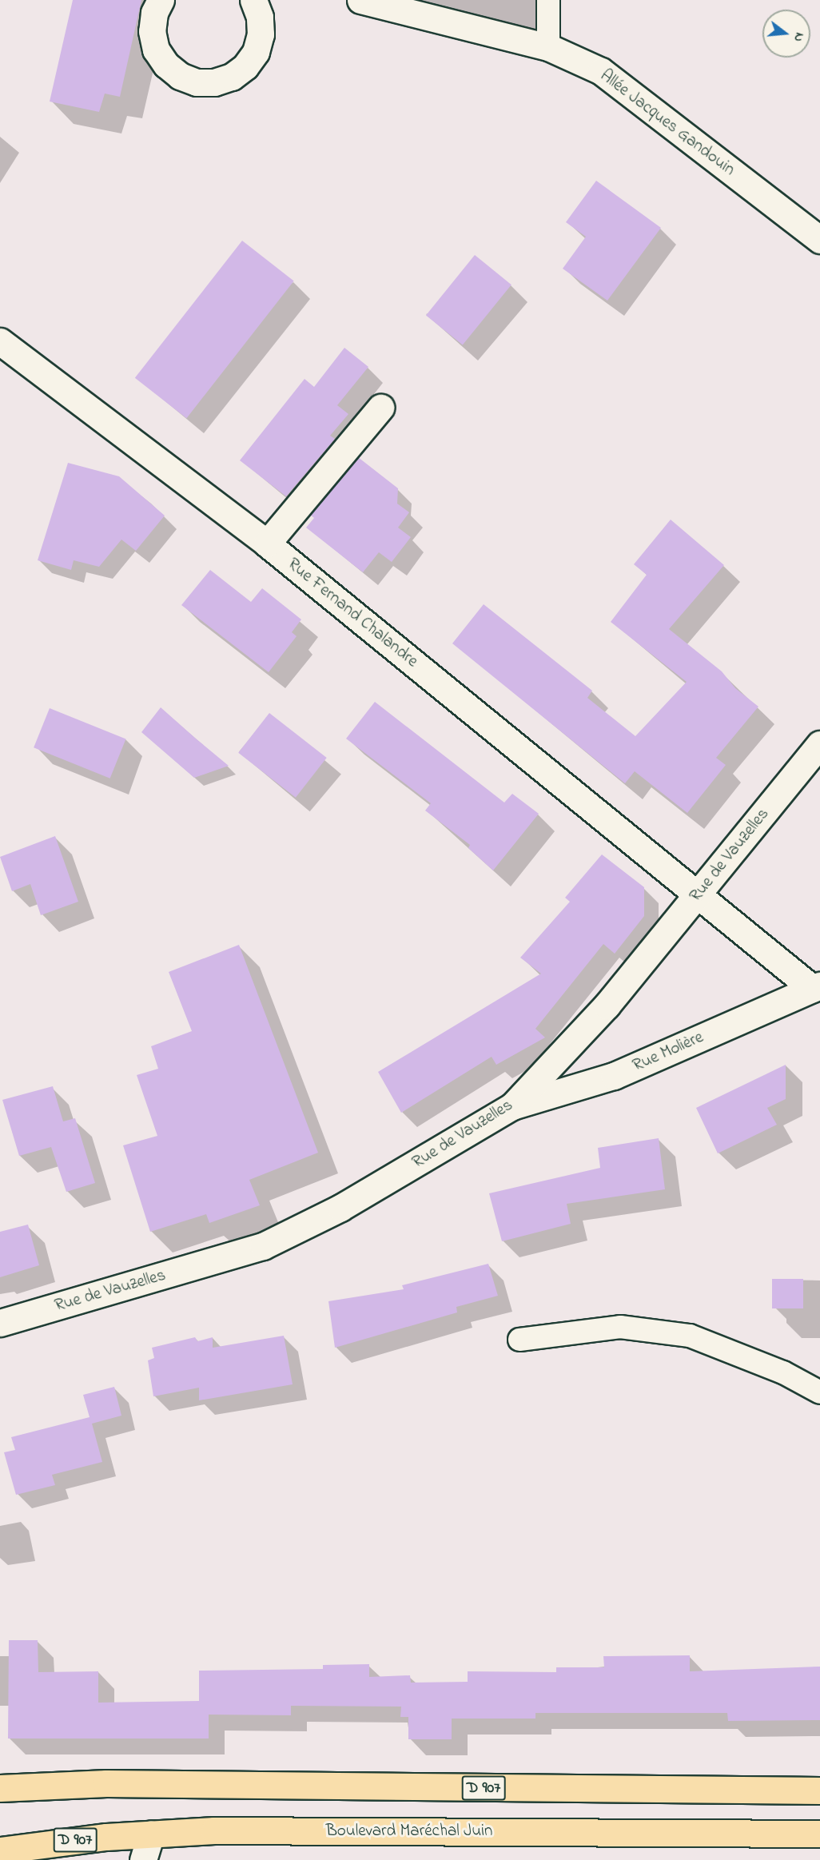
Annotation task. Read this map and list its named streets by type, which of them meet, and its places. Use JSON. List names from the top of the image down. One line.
{"streets":{"main road":["D 907","Boulevard Maréchal Juin"],"street":["Allée Jacques Gandouin","Rue Fernand Chalandre","Rue de Vauzelles","Rue Molière"]},"crossings":[["Rue Fernand Chalandre","Rue de Vauzelles"],["Rue Fernand Chalandre","Rue Molière"],["Rue de Vauzelles","Rue Molière"]],"north":"right"}
